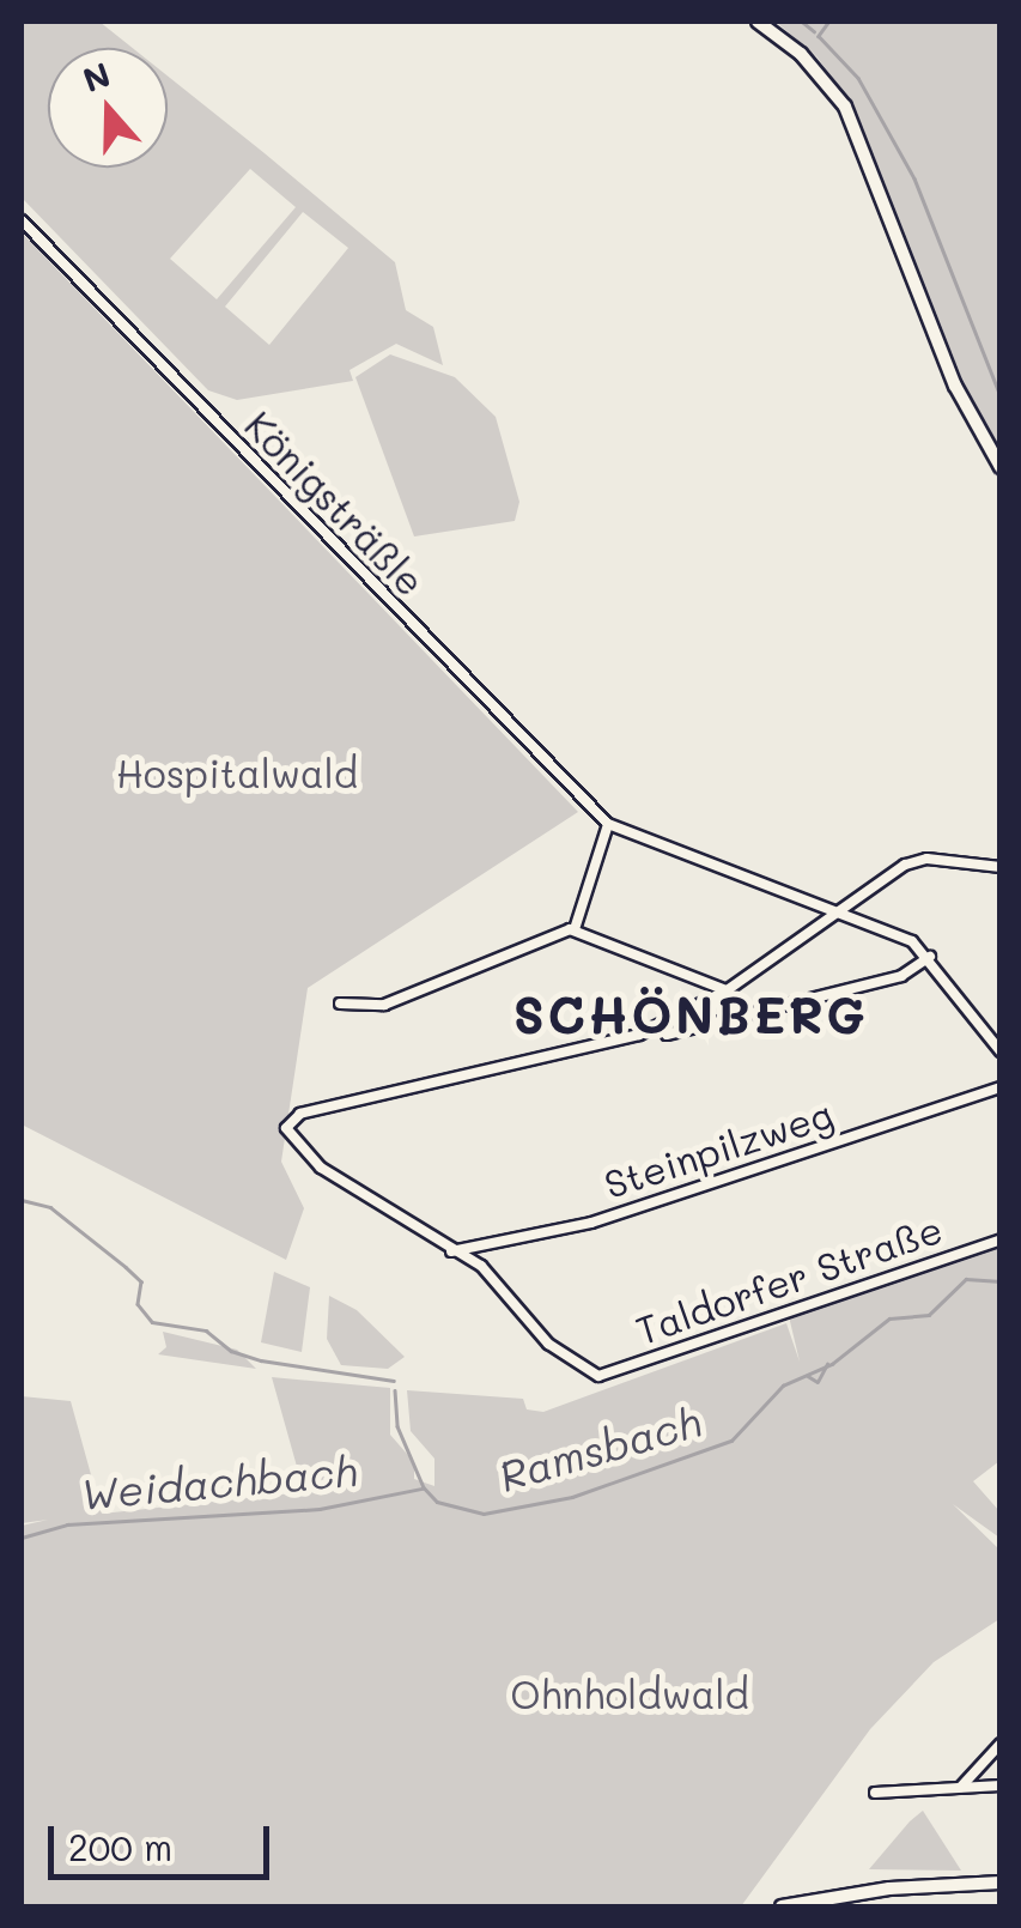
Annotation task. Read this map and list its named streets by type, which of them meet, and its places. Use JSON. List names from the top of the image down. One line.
{"streets":{"street":["Königsträßle","Steinpilzweg","Taldorfer Straße"]},"crossings":[["Steinpilzweg","Taldorfer Straße"]],"districts":["SCHÖNBERG"],"water":["Ramsbach","Weidachbach"],"parks":["Hospitalwald","Ohnholdwald"],"scale_bar":"200 m","north":"top"}
